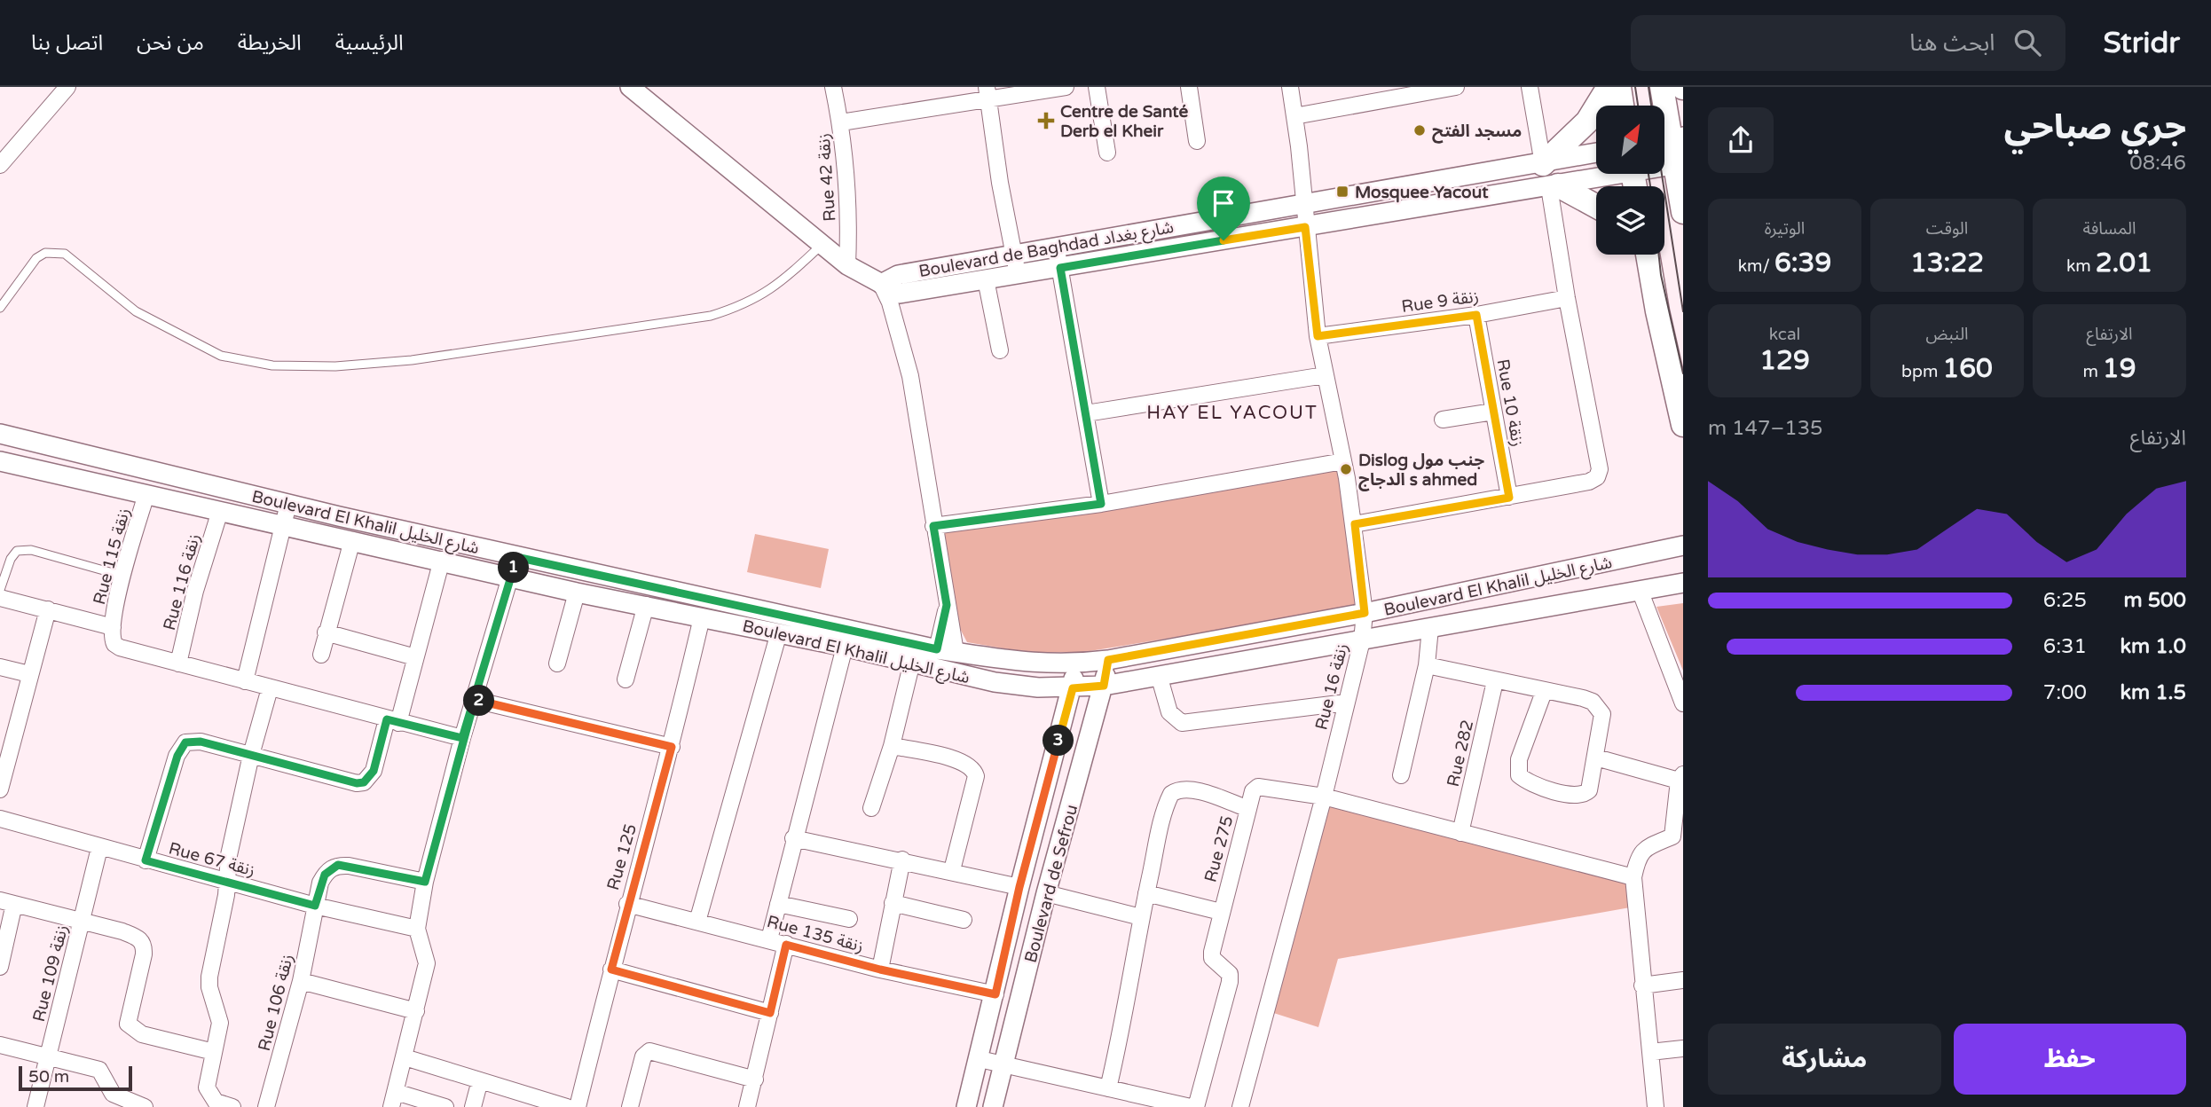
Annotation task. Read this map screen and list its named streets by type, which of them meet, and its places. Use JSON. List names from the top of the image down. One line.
{"streets":{"street":["Rue 42 زنقة","Boulevard de Baghdad شارع بغداد","Rue 9 زنقة","Rue 10 زنقة","Boulevard El Khalil شارع الخليل","Rue 115 زنقة","Rue 116 زنقة","Rue 16 زنقة","Rue 282","Rue 275","Rue 125","Rue 67 زنقة","Boulevard de Sefrou","Rue 135 زنقة","Rue 109 زنقة","Rue 106 زنقة"]},"crossings":[["Rue 42 زنقة","Boulevard de Baghdad شارع بغداد"],["Boulevard de Baghdad شارع بغداد","Rue 16 زنقة"],["Rue 9 زنقة","Rue 10 زنقة"],["Rue 9 زنقة","Rue 16 زنقة"],["Boulevard El Khalil شارع الخليل","Rue 115 زنقة"],["Boulevard El Khalil شارع الخليل","Rue 116 زنقة"],["Boulevard El Khalil شارع الخليل","Rue 16 زنقة"],["Boulevard El Khalil شارع الخليل","Rue 125"],["Boulevard El Khalil شارع الخليل","Boulevard de Sefrou"],["Rue 16 زنقة","Rue 275"],["Rue 125","Rue 135 زنقة"],["Rue 67 زنقة","Rue 109 زنقة"],["Rue 67 زنقة","Rue 106 زنقة"],["Boulevard de Sefrou","Rue 135 زنقة"]],"districts":["HAY EL YACOUT"],"places":{"health":["Centre de Santé Derb el Kheir"],"other":["مسجد الفتح","Dislog جنب مول الدجاج s ahmed"],"transit":["Mosquee Yacout"]},"scale_bar":"50 m","north":"top right","page":{"header":"Stridr","search":"ابحث هنا","nav":["الرئيسية","الخريطة","من نحن","اتصل بنا"],"heading":["جري صباحي","08:46"],"stats":[["المسافة","2.01 km"],["الوقت","13:22"],["الوتيرة","6:39 /km"],["الارتفاع","19 m"],["النبض","160 bpm"],["kcal","129"]],"chart":["الارتفاع","135–147 m"],"pins":["1","2","3"],"list":[{"name":"500 m","note":"6:25"},{"name":"1.0 km","note":"6:31"},{"name":"1.5 km","note":"7:00"}],"buttons":["حفظ","مشاركة"],"scale":"50 m"}}
